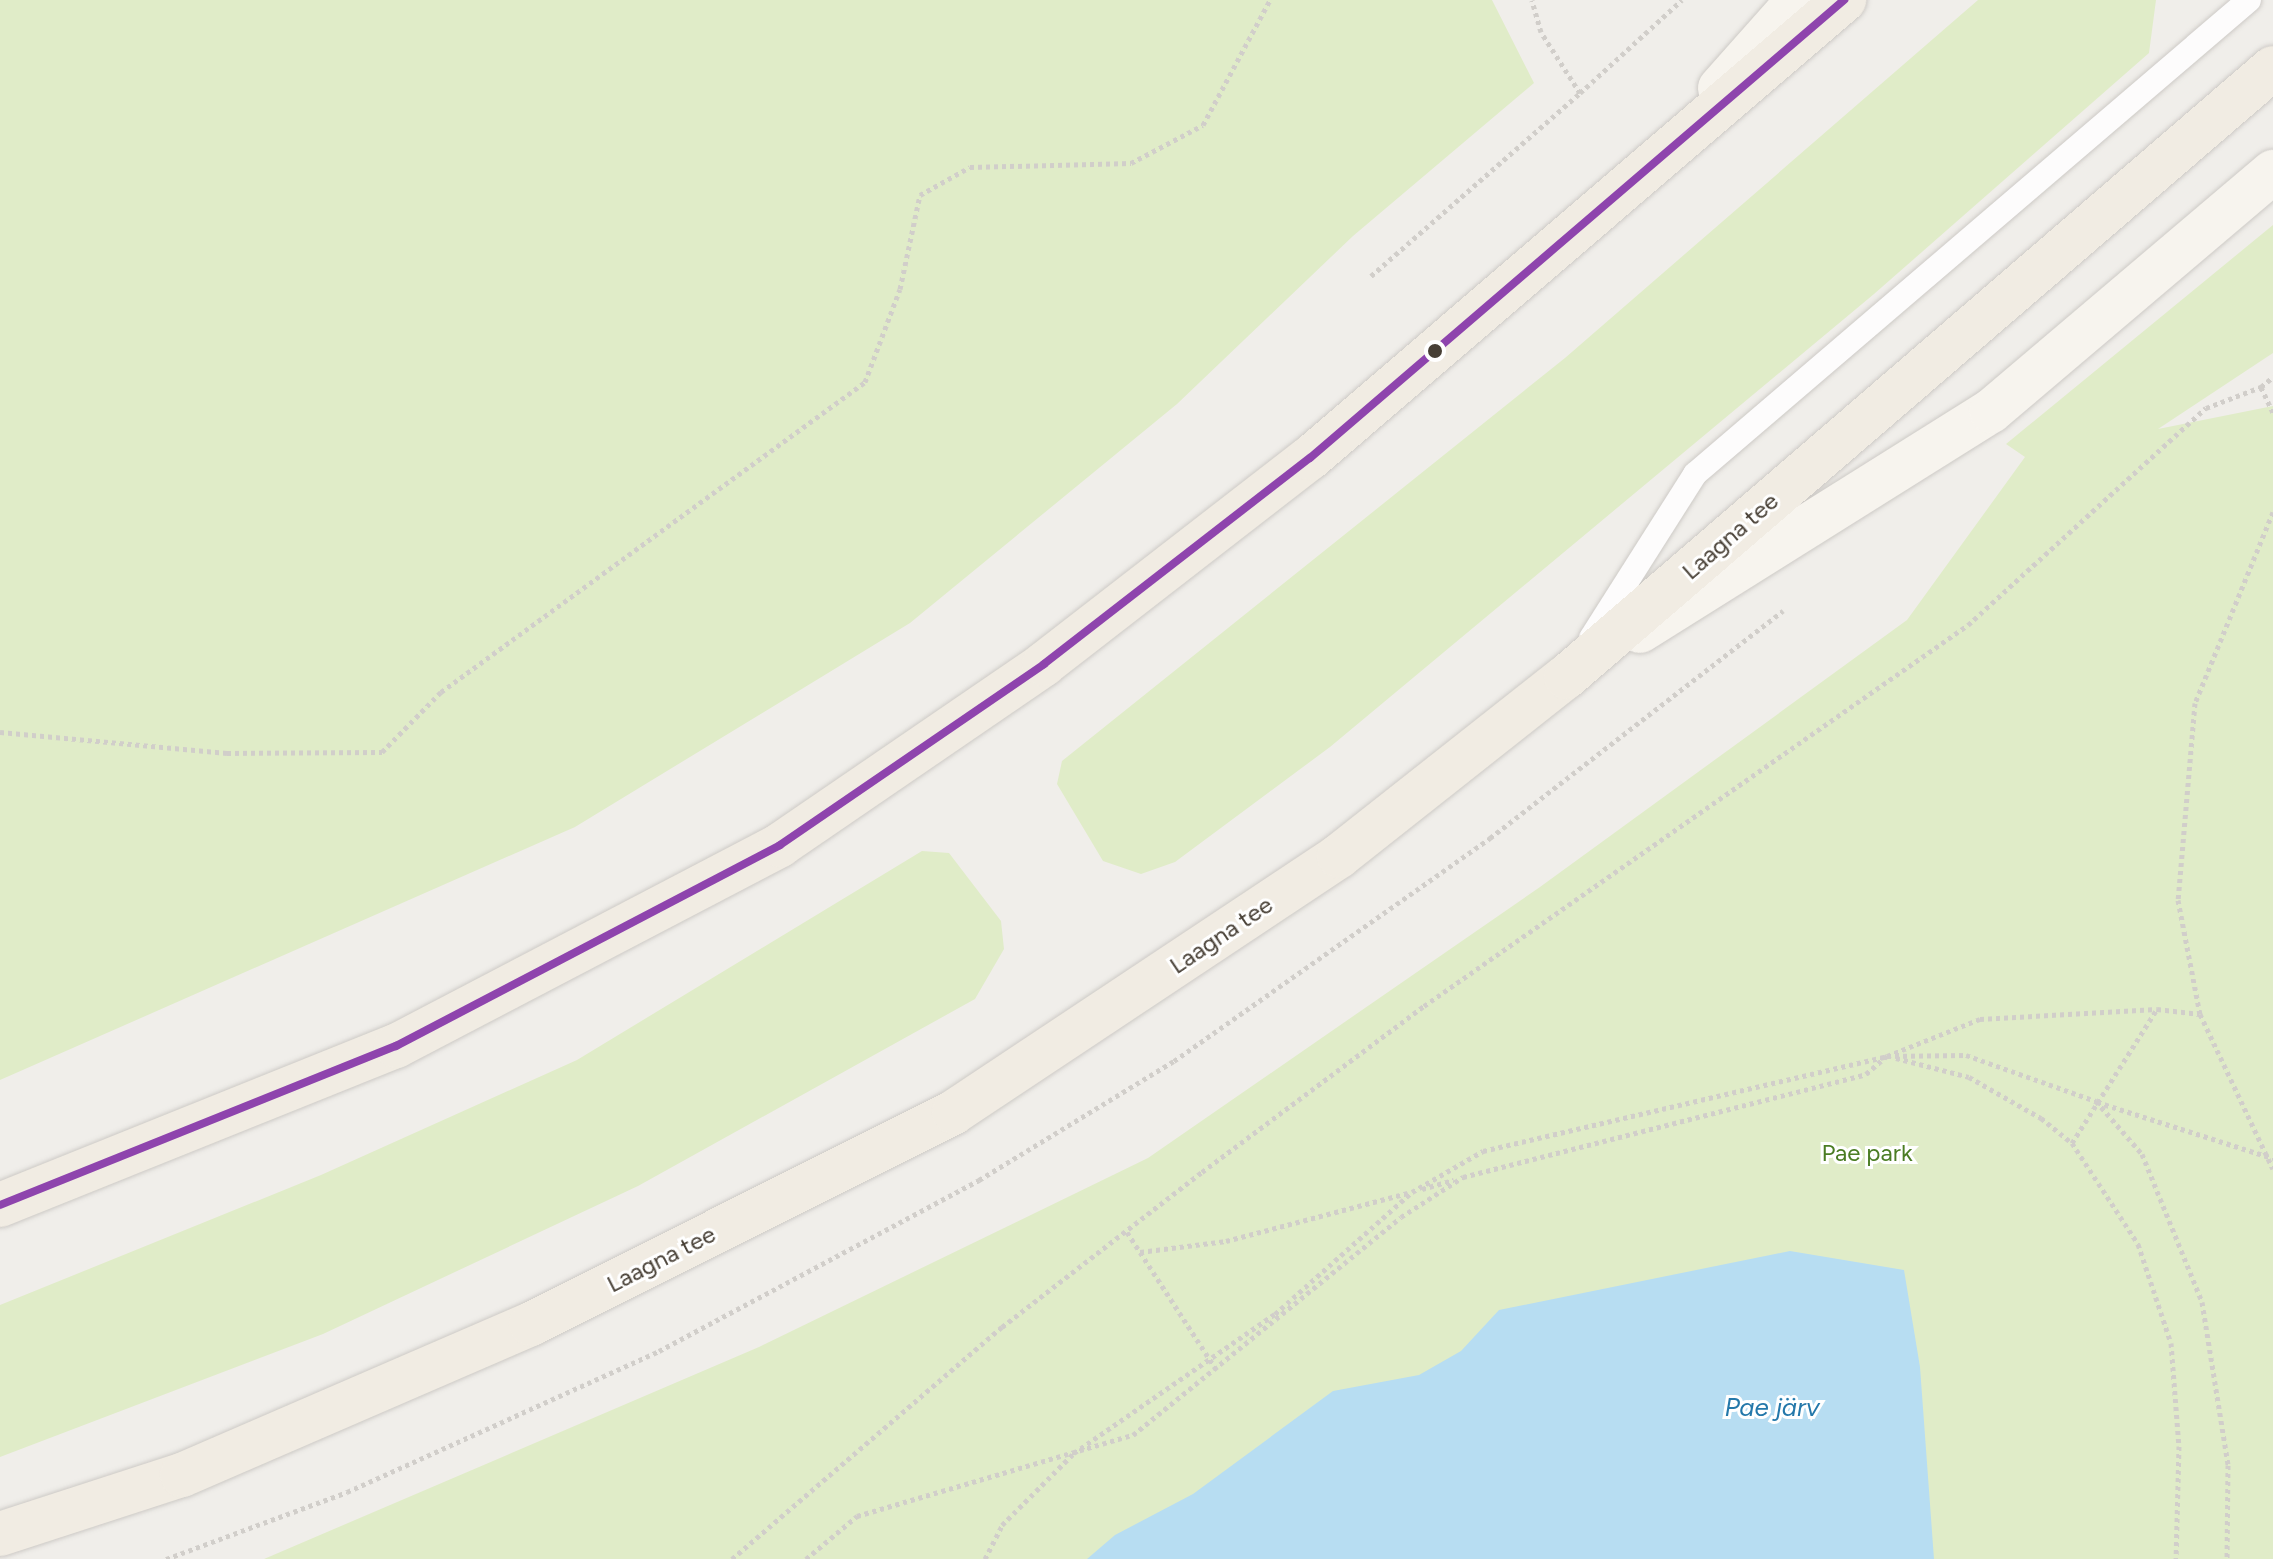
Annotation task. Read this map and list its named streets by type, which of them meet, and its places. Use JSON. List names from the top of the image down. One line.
{"streets":{"main road":["Laagna tee"]},"water":["Pae järv"],"parks":["Pae park"]}
